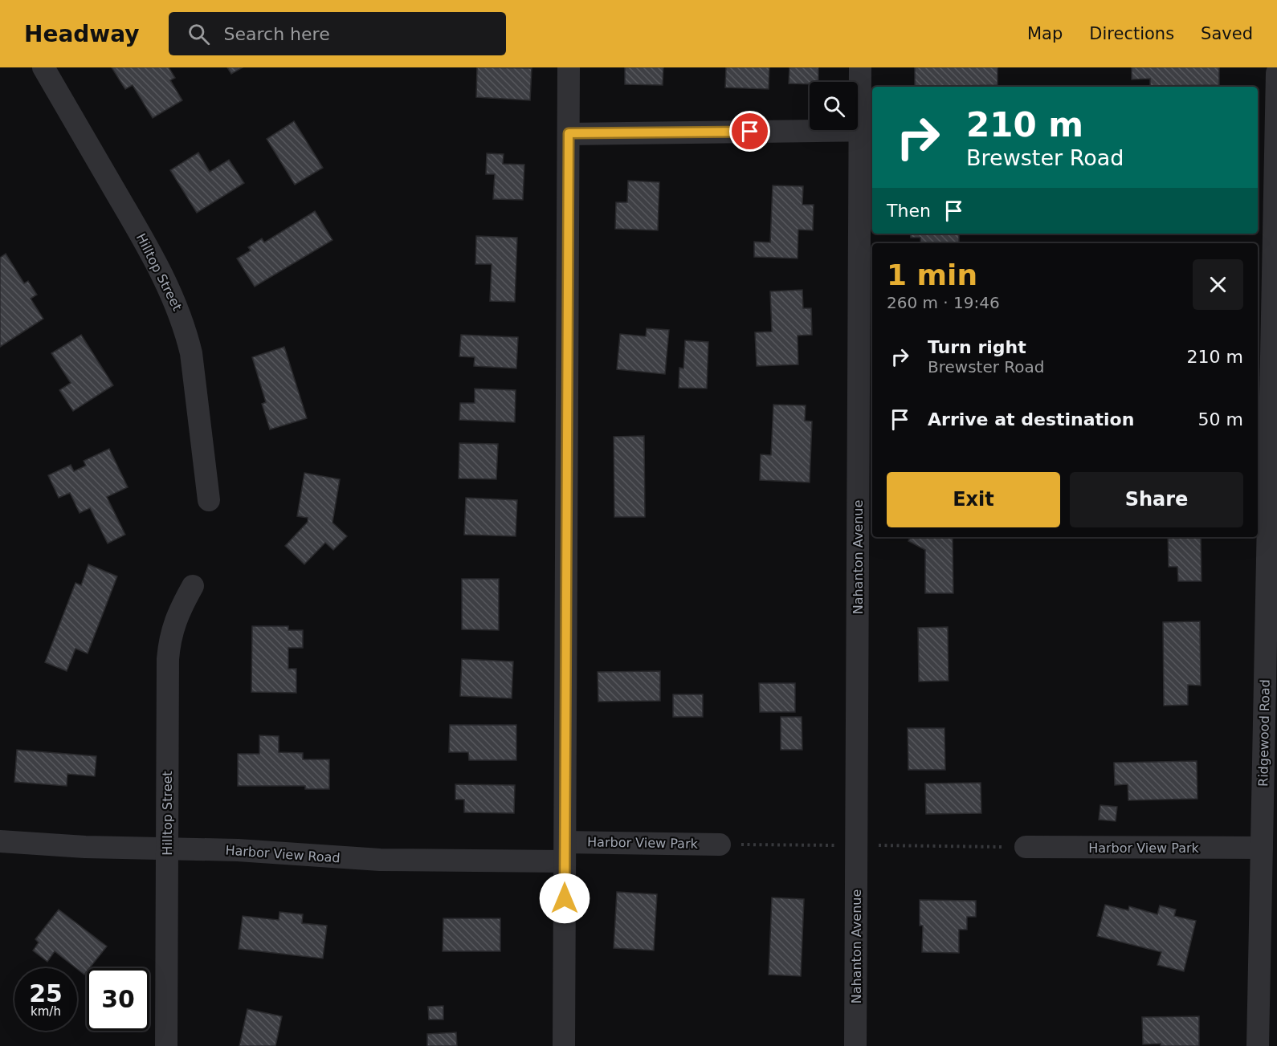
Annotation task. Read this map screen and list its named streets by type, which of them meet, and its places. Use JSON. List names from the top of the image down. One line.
{"streets":{"street":["Hilltop Street","Nahanton Avenue","Ridgewood Road","Harbor View Park","Harbor View Road"]},"crossings":[["Hilltop Street","Harbor View Road"],["Ridgewood Road","Harbor View Park"],["Harbor View Park","Harbor View Road"]],"page":{"header":"Headway","search":"Search here","nav":["Map","Directions","Saved"],"turn":["210 m","Brewster Road"],"then":"Then","heading":["1 min","260 m · 19:46"],"list":[{"name":"Turn right","note":"Brewster Road","value":"210 m"},{"name":"Arrive at destination","value":"50 m"}],"buttons":["Exit","Share"],"speed":"25 km/h","limit":"30"}}
